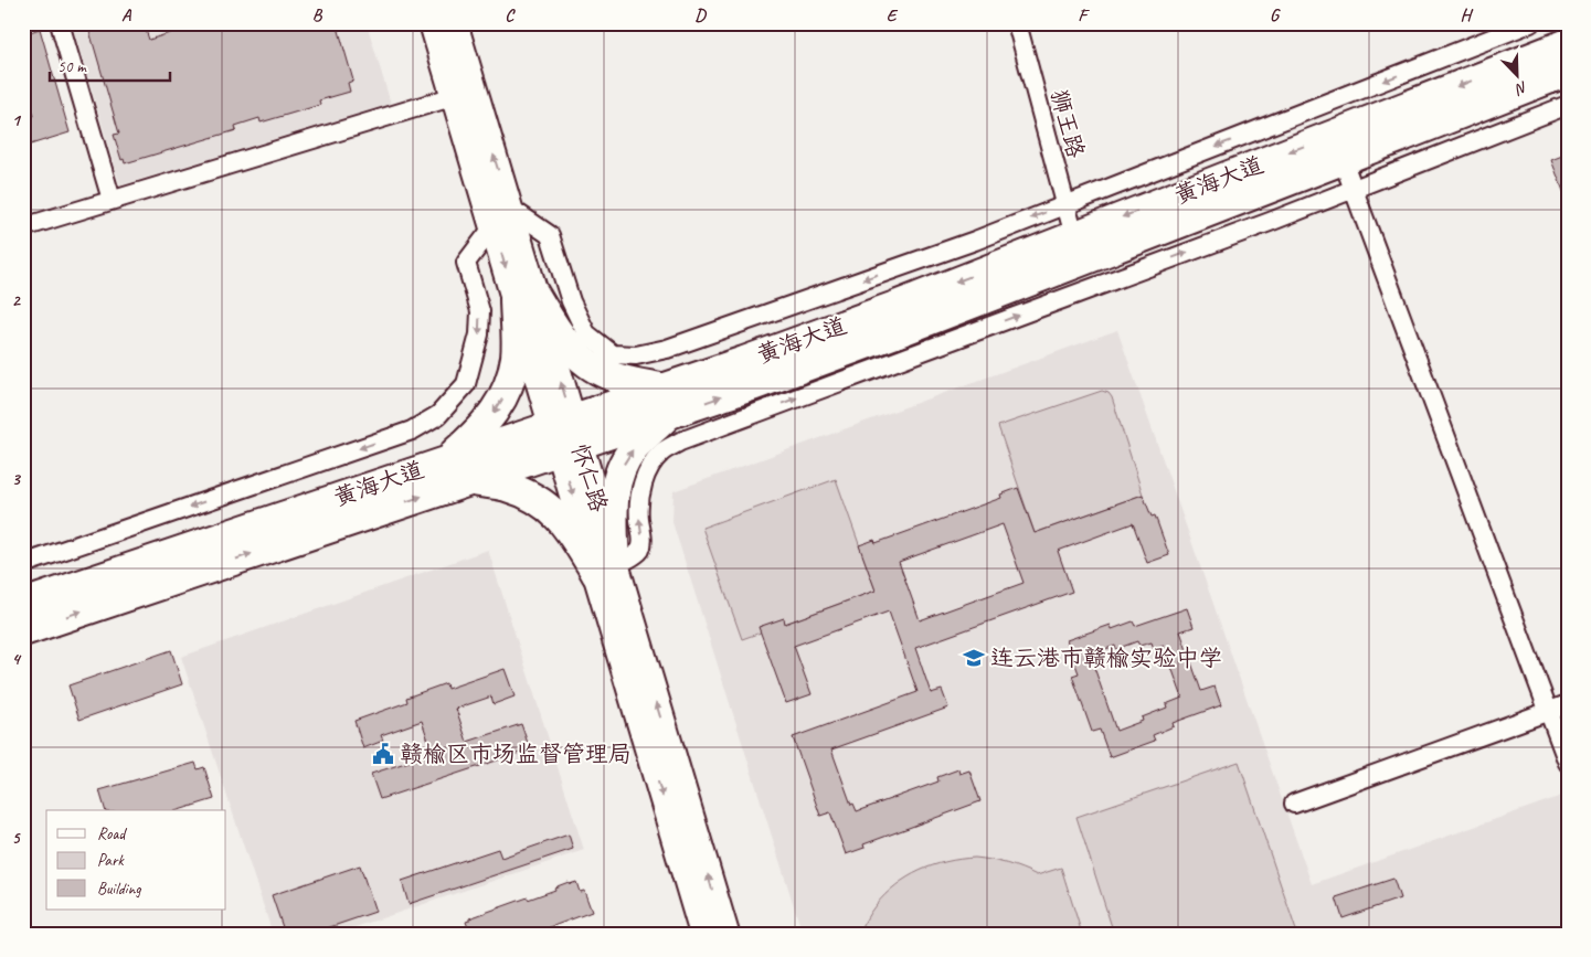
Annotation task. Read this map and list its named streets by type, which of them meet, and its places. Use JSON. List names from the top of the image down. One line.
{"streets":{"main road":["黄海大道","怀仁路"],"street":["狮王路"]},"crossings":[["狮王路","黄海大道"],["黄海大道","怀仁路"]],"places":{"school or university":["连云港市赣榆实验中学"],"public building":["赣榆区市场监督管理局"]},"legend":["Road","Park","Building"],"scale_bar":"50 m","north":"bottom right","grid":{"columns":["A","B","C","D","E","F","G","H"],"rows":["1","2","3","4","5"]}}
